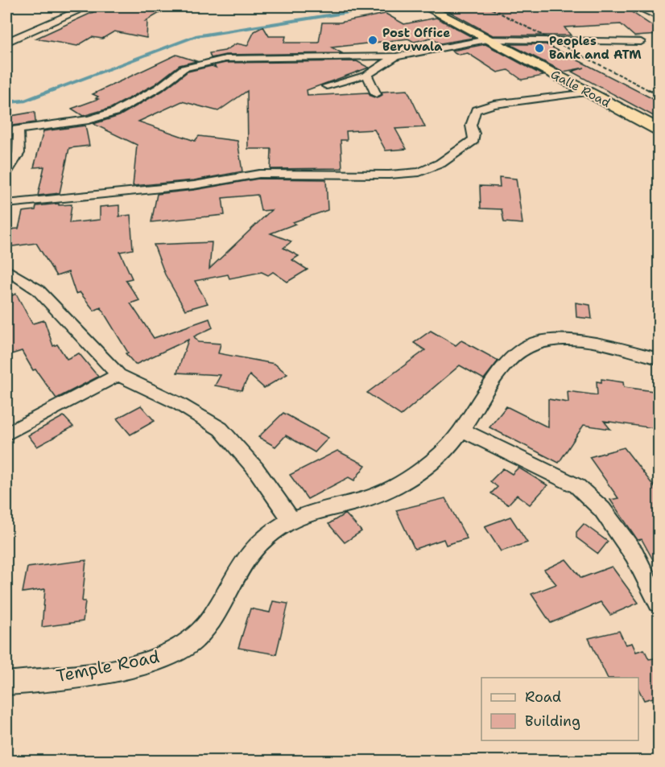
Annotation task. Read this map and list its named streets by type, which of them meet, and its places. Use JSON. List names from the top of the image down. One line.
{"streets":{"highway":["Galle Road"],"street":["Temple Road"]},"places":["Post Office Beruwala","Peoples Bank and ATM"],"legend":["Road","Building"]}
